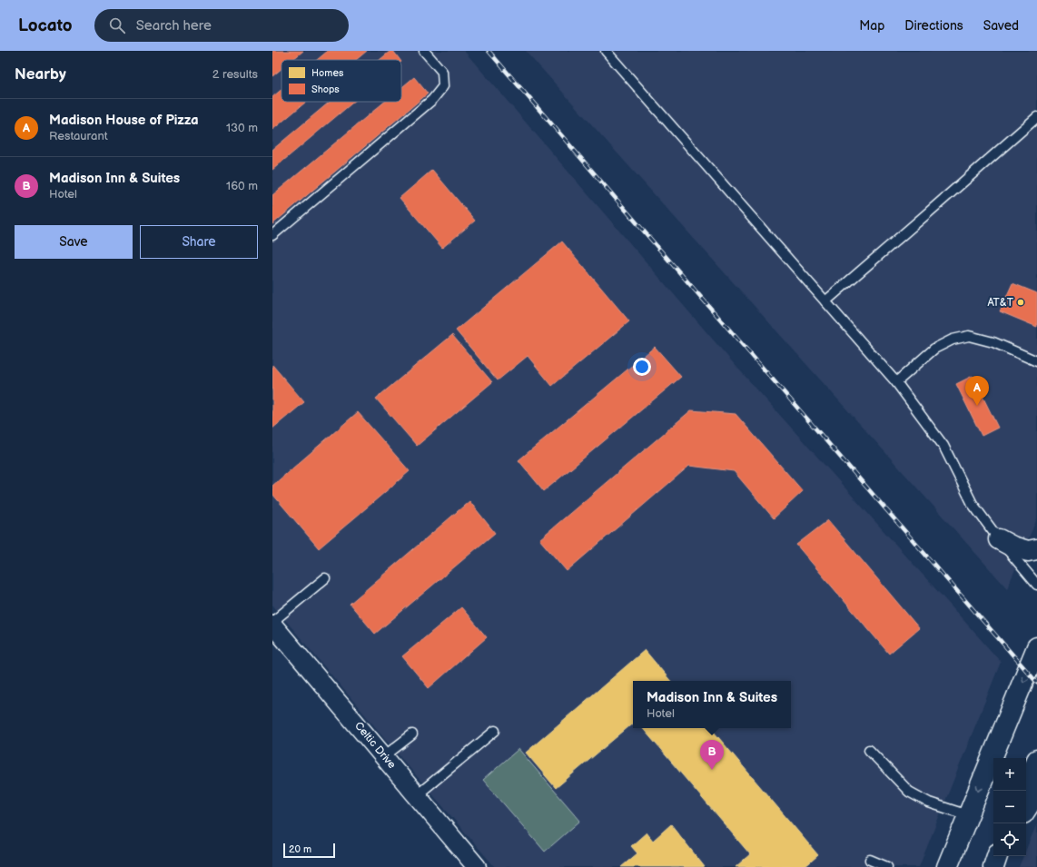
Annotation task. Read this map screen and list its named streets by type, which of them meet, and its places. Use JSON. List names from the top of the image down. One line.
{"streets":{"street":["Celtic Drive"]},"places":["AT&T"],"legend":["Homes","Shops"],"scale_bar":"20 m","page":{"header":"Locato","search":"Search here","nav":["Map","Directions","Saved"],"heading":["Nearby","2 results"],"list":[{"mark":"A","name":"Madison House of Pizza","note":"Restaurant","value":"130 m"},{"mark":"B","name":"Madison Inn & Suites","note":"Hotel","value":"160 m"}],"buttons":["Save","Share"],"pins":["A","B"],"popup":["Madison Inn & Suites","Hotel"],"map_buttons":["+","−"],"scale":"20 m"}}
